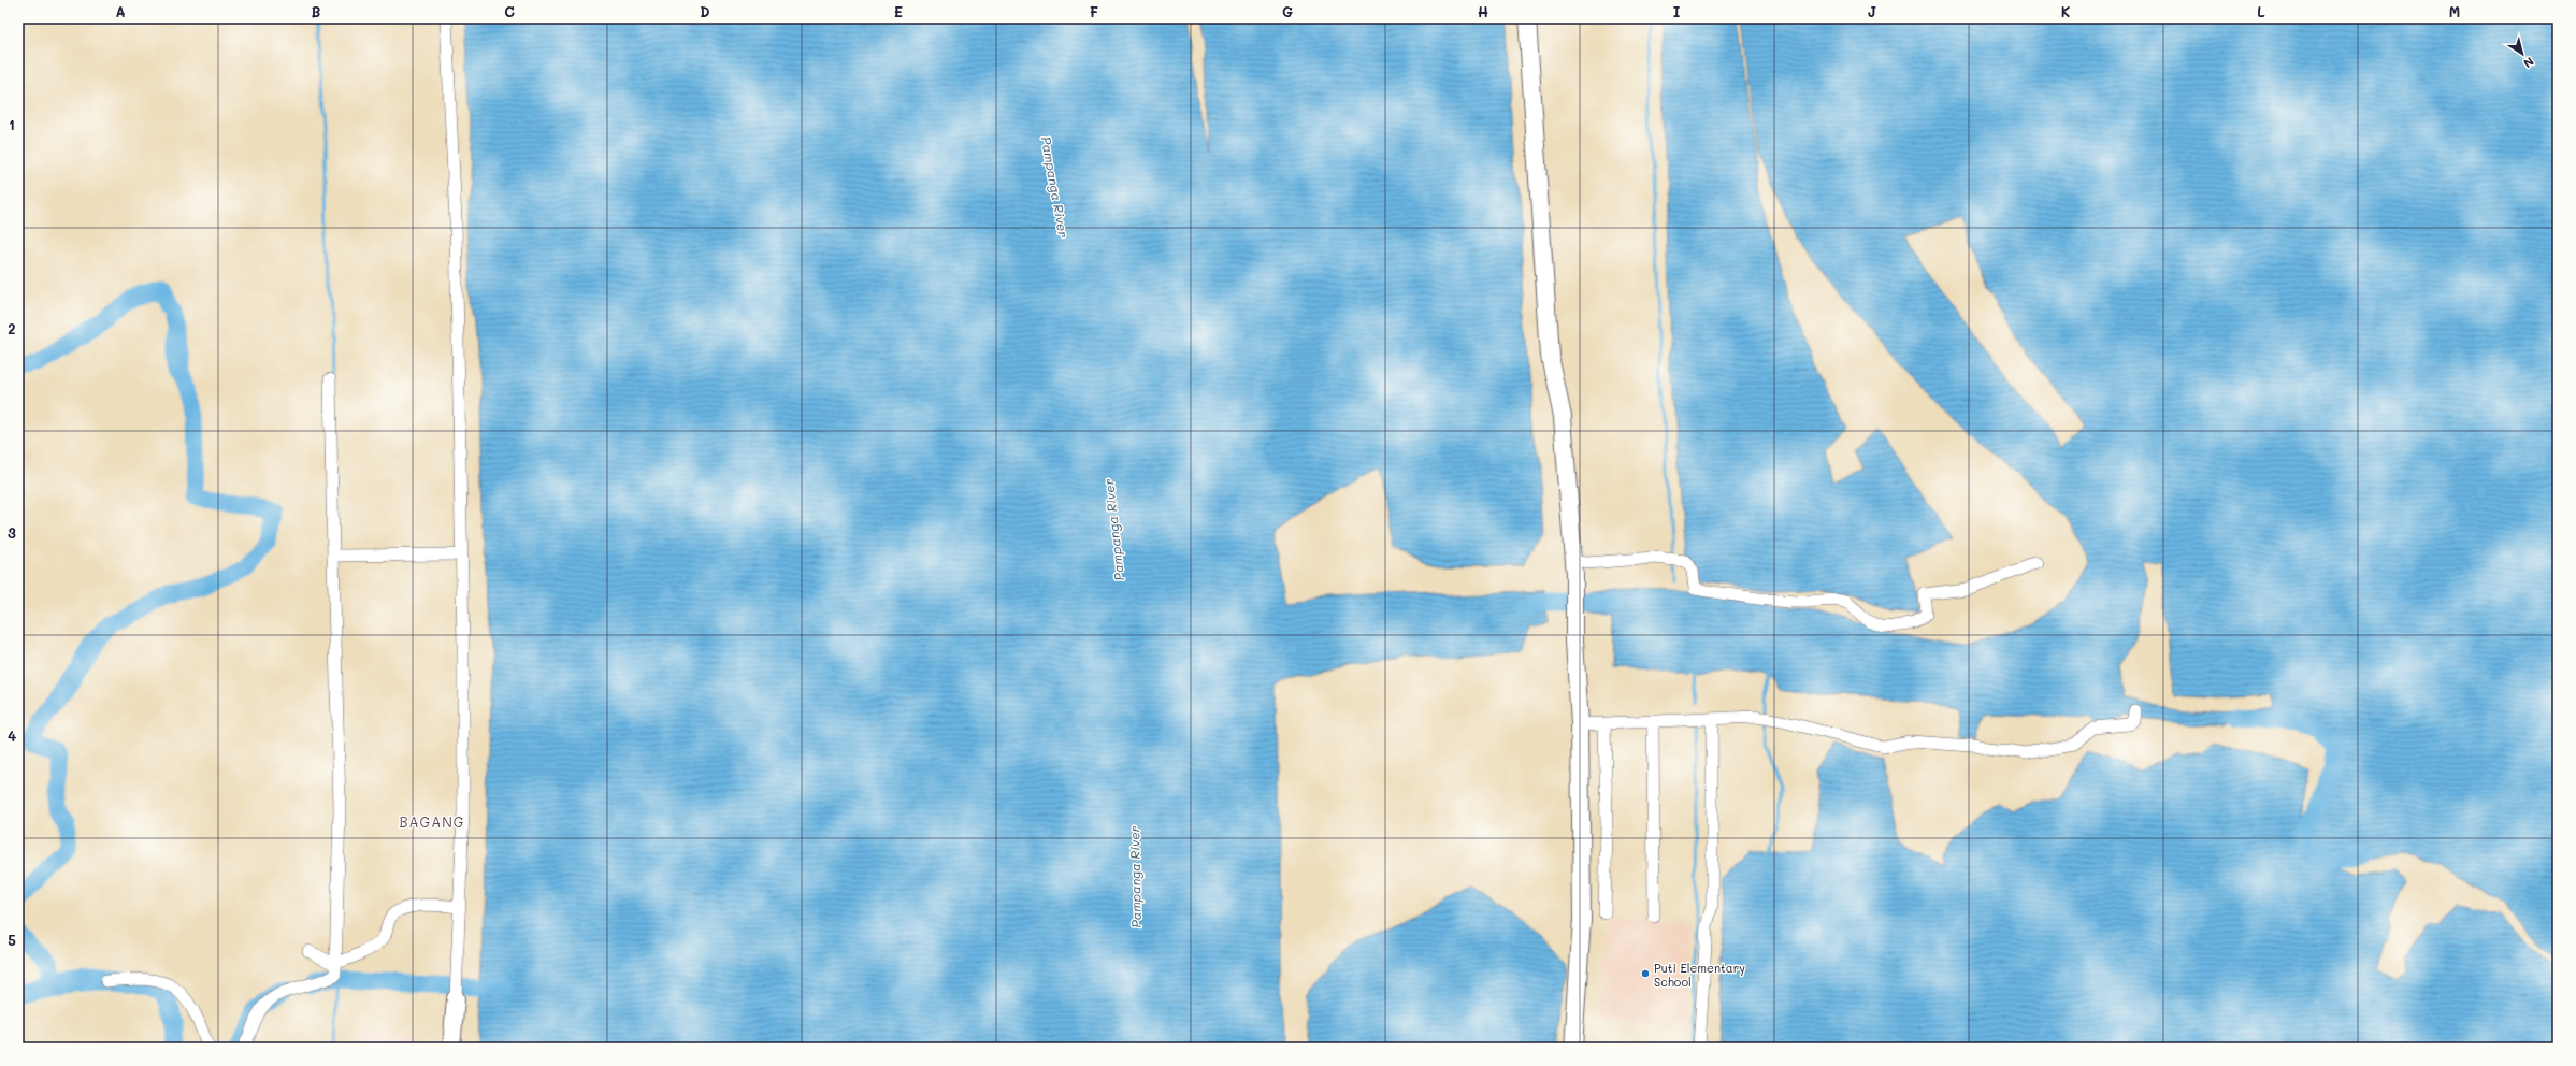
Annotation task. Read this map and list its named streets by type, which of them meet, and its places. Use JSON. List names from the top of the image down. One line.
{"districts":["BAGANG"],"water":["Pampanga River"],"places":["Puti Elementary School"],"north":"bottom right","grid":{"columns":["A","B","C","D","E","F","G","H","I","J","K","L","M"],"rows":["1","2","3","4","5"]}}
